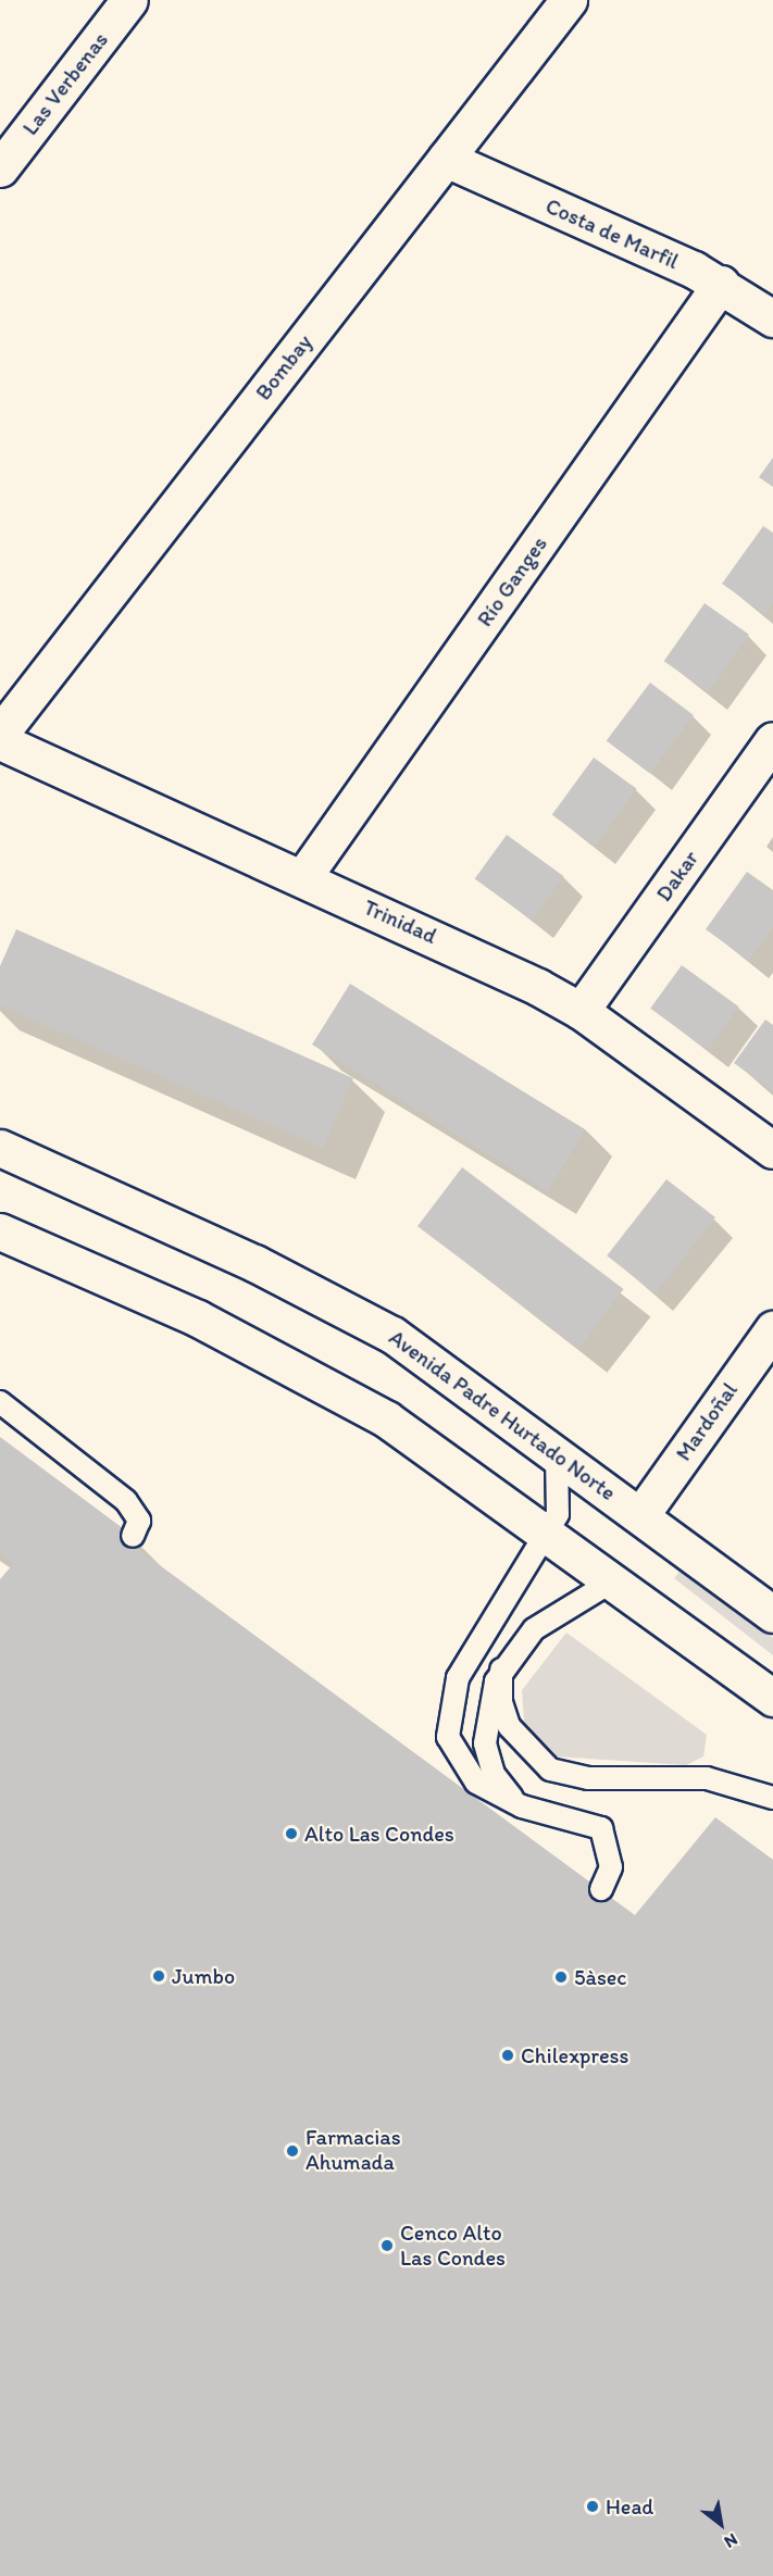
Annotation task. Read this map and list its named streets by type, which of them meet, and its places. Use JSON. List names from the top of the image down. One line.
{"streets":{"street":["Las Verbenas","Costa de Marfil","Bombay","Río Ganges","Dakar","Trinidad","Avenida Padre Hurtado Norte","Mardoñal"]},"crossings":[["Costa de Marfil","Bombay"],["Costa de Marfil","Río Ganges"],["Río Ganges","Trinidad"],["Dakar","Trinidad"],["Avenida Padre Hurtado Norte","Mardoñal"]],"places":["Alto Las Condes","Jumbo","5àsec","Chilexpress","Farmacias Ahumada","Cenco Alto Las Condes","Head"],"north":"bottom right"}
